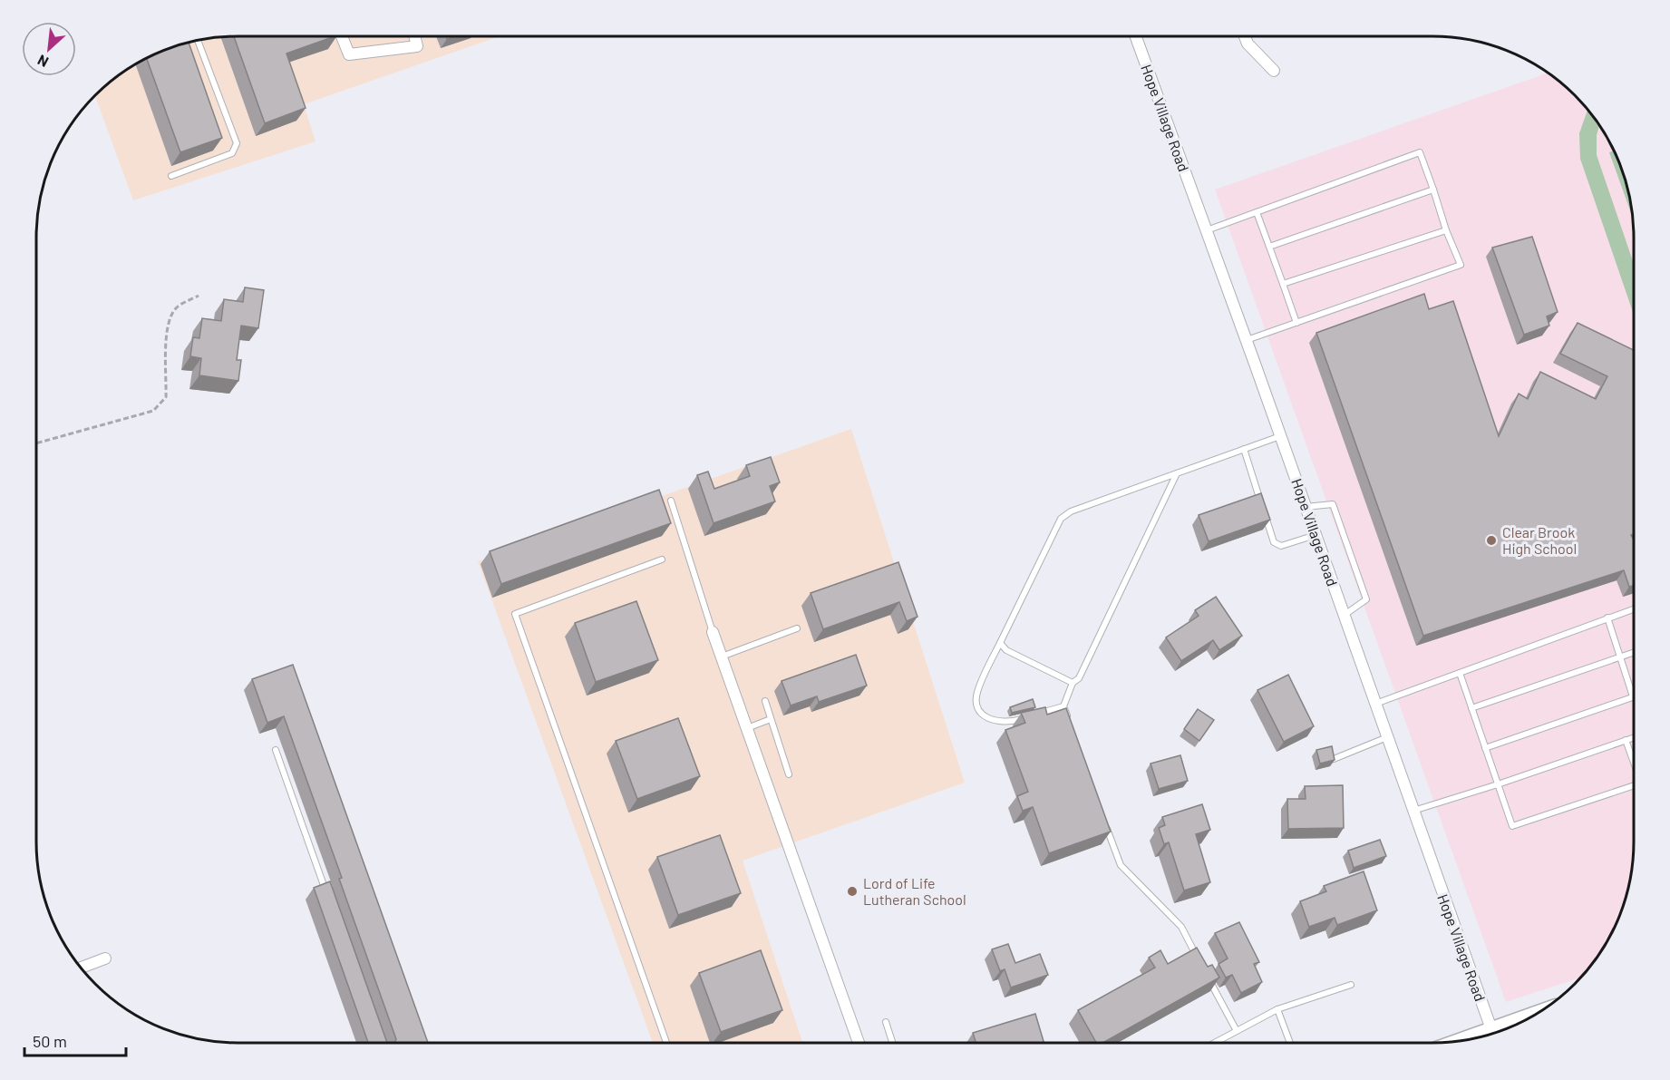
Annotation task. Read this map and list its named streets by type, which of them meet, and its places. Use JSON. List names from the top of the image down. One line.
{"streets":{"street":["Hope Village Road"]},"places":["Clear Brook High School","Lord of Life Lutheran School"],"scale_bar":"50 m","north":"bottom left"}
